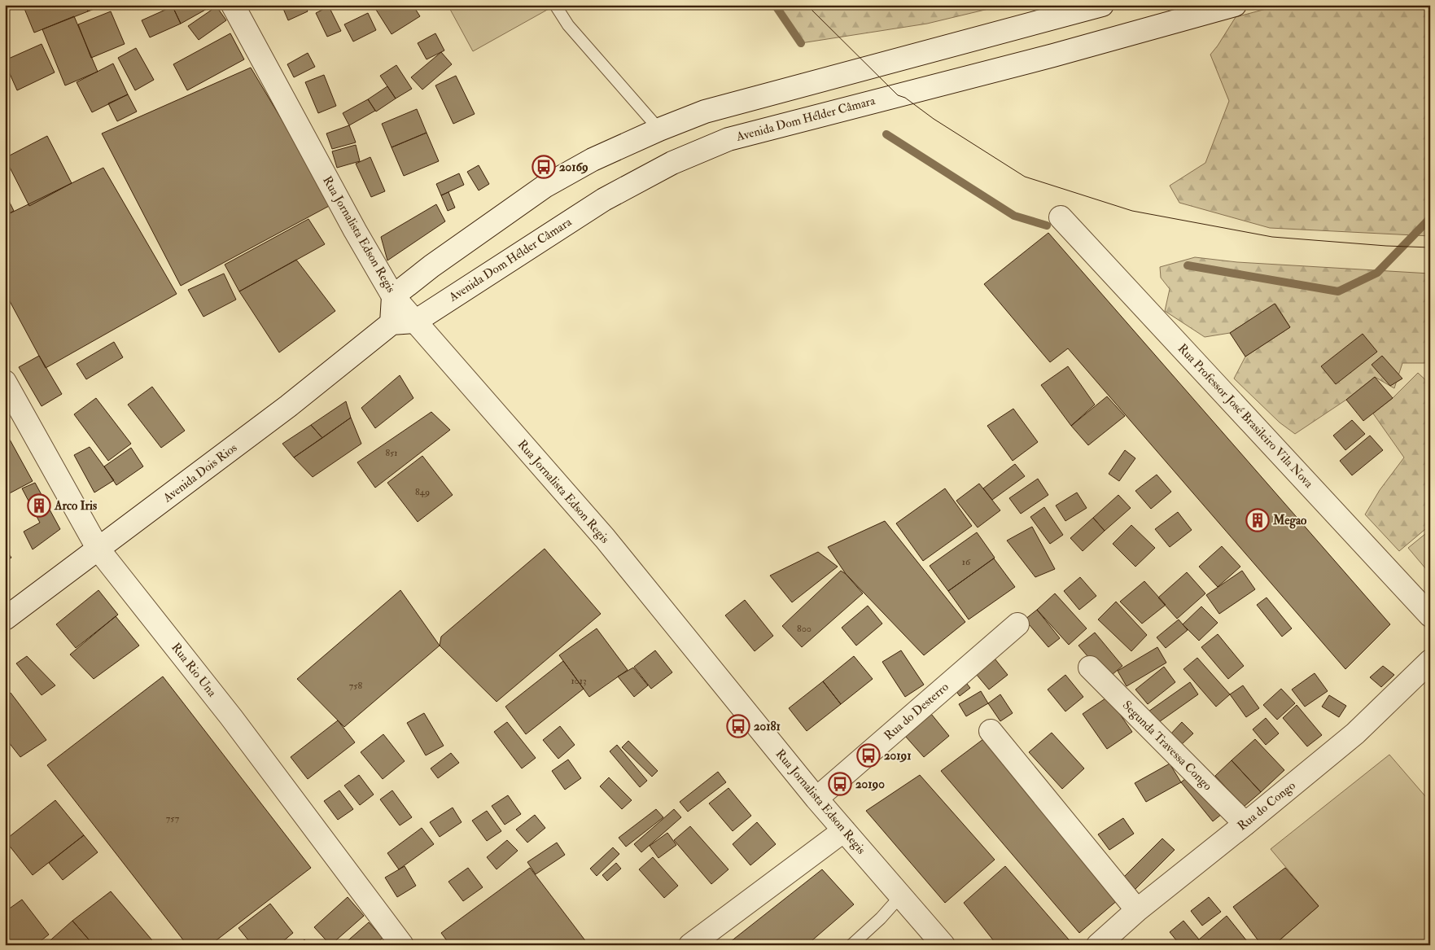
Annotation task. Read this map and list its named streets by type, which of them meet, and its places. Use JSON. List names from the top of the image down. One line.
{"streets":{"street":["Avenida Dom Hélder Câmara","Rua Jornalista Edson Regis","Rua Professor José Brasileiro Vila Nova","Avenida Dois Rios","Rua Rio Una","Rua do Desterro","Segunda Travessa Congo","Rua do Congo"]},"crossings":[["Avenida Dom Hélder Câmara","Rua Jornalista Edson Regis"],["Rua Jornalista Edson Regis","Rua do Desterro"],["Avenida Dois Rios","Rua Rio Una"],["Segunda Travessa Congo","Rua do Congo"]],"places":{"bus stop":["20169","20181","20191","20190"],"building":["Arco Iris","Megao"]},"house_numbers":["851","849","16","800","1013","758","757"]}
